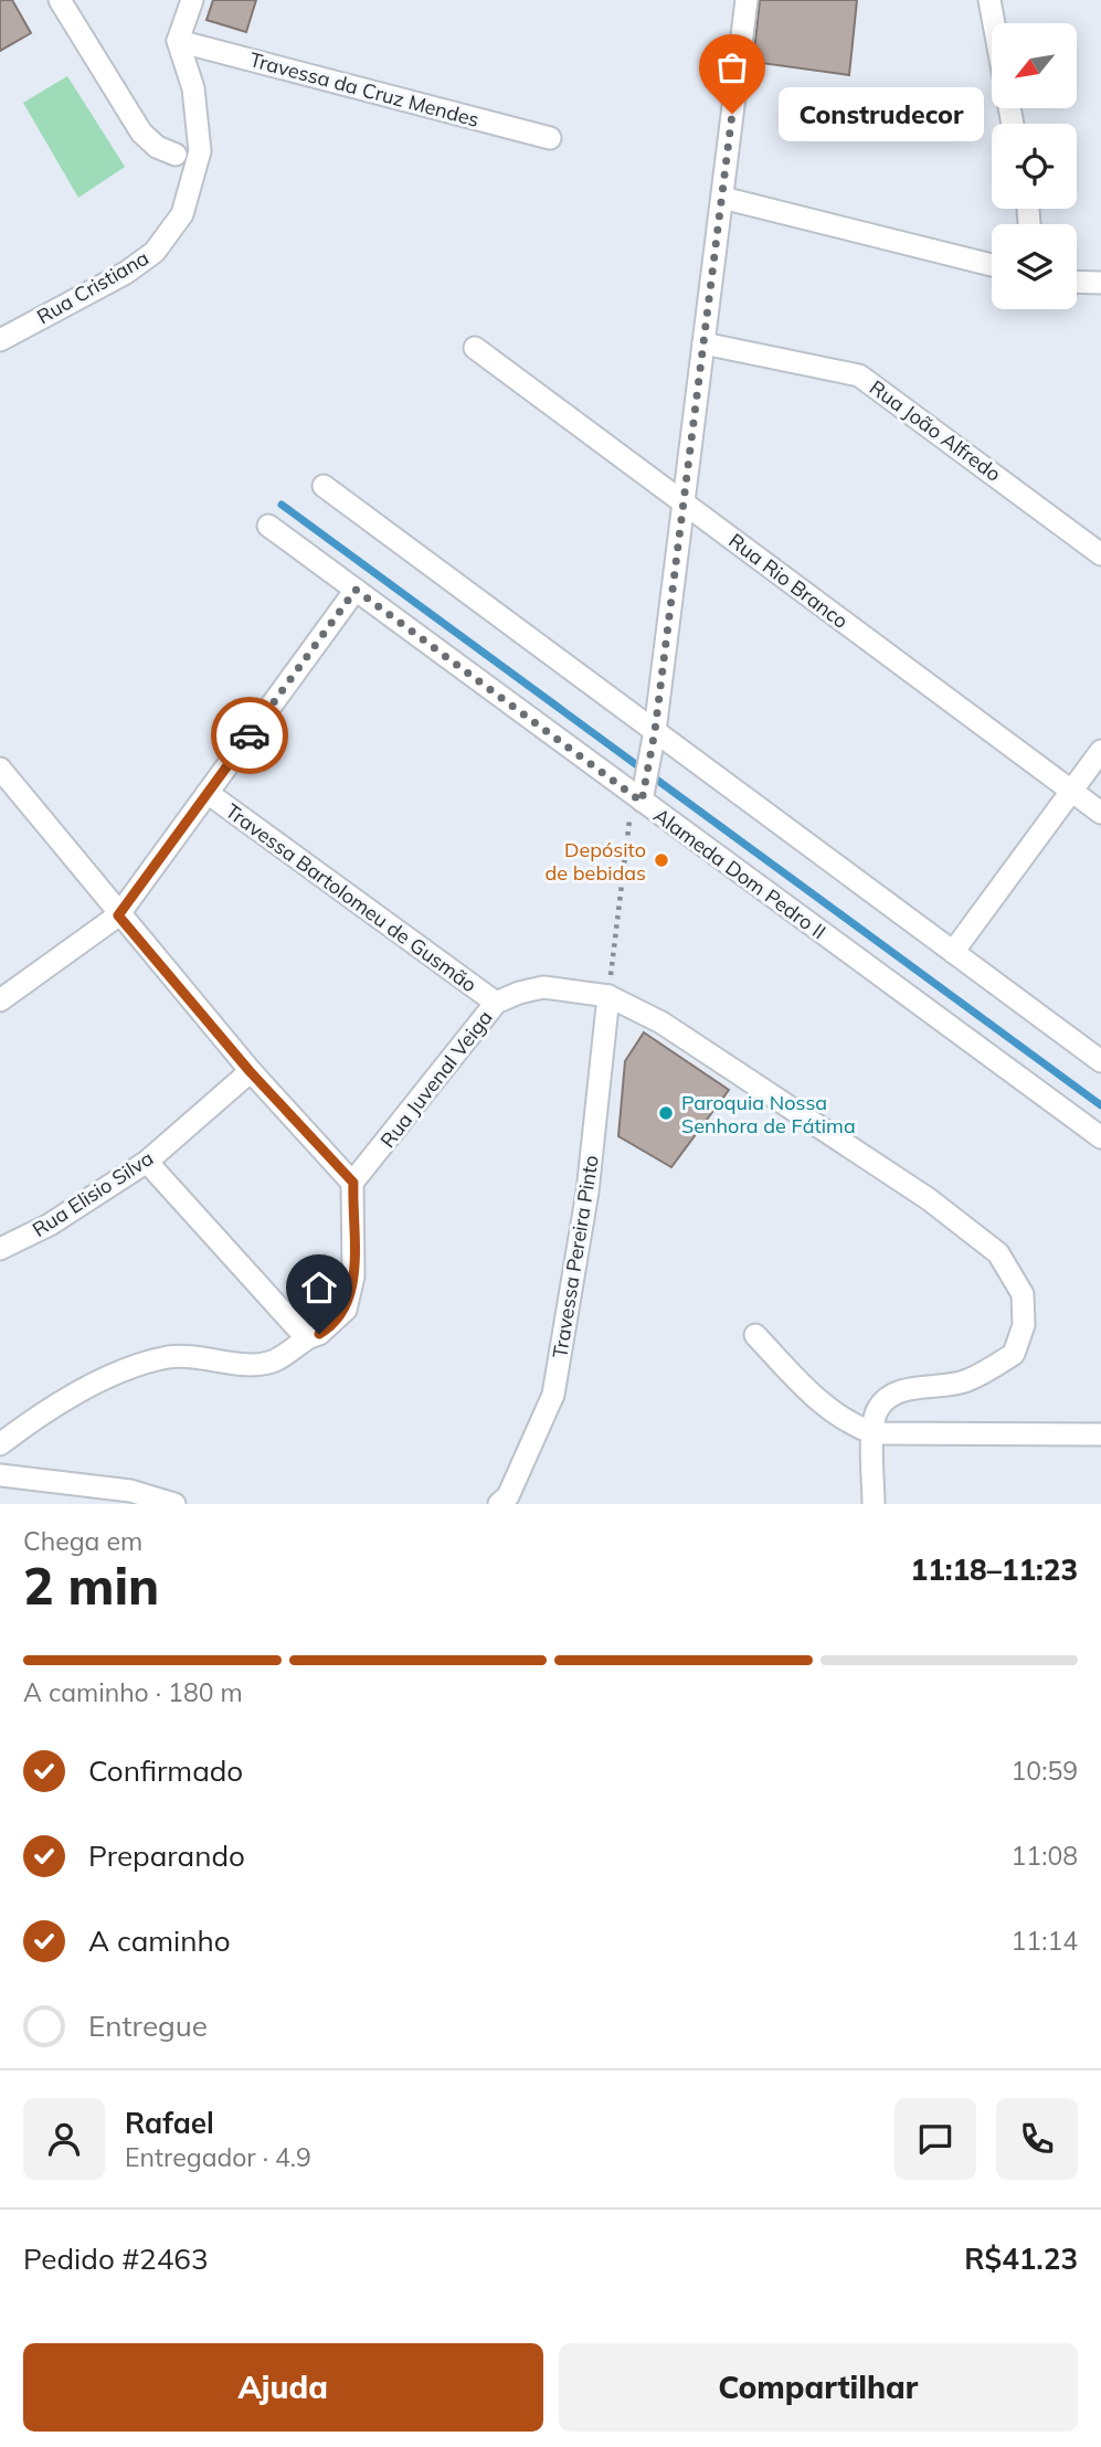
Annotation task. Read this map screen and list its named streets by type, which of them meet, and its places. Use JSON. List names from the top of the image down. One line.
{"streets":{"street":["Travessa da Cruz Mendes","Rua Cristiana","Rua João Alfredo","Rua Rio Branco","Alameda Dom Pedro II","Travessa Bartolomeu de Gusmão","Rua Juvenal Veiga","Rua Elisio Silva","Travessa Pereira Pinto"]},"crossings":[["Travessa da Cruz Mendes","Rua Cristiana"],["Travessa Bartolomeu de Gusmão","Rua Juvenal Veiga"],["Rua Juvenal Veiga","Travessa Pereira Pinto"]],"places":["Construdecor","Depósito de bebidas","Paroquia Nossa Senhora de Fátima"],"north":"bottom left","page":{"bubble":"Construdecor","heading":["2 min","Chega em","11:18–11:23"],"panel":["Rafael","Entregador · 4.9","Pedido #2463","R$41.23"],"bar":"A caminho · 180 m","list":[["Confirmado","10:59"],["Preparando","11:08"],["A caminho","11:14"],"Entregue"],"buttons":["Ajuda","Compartilhar"]}}
